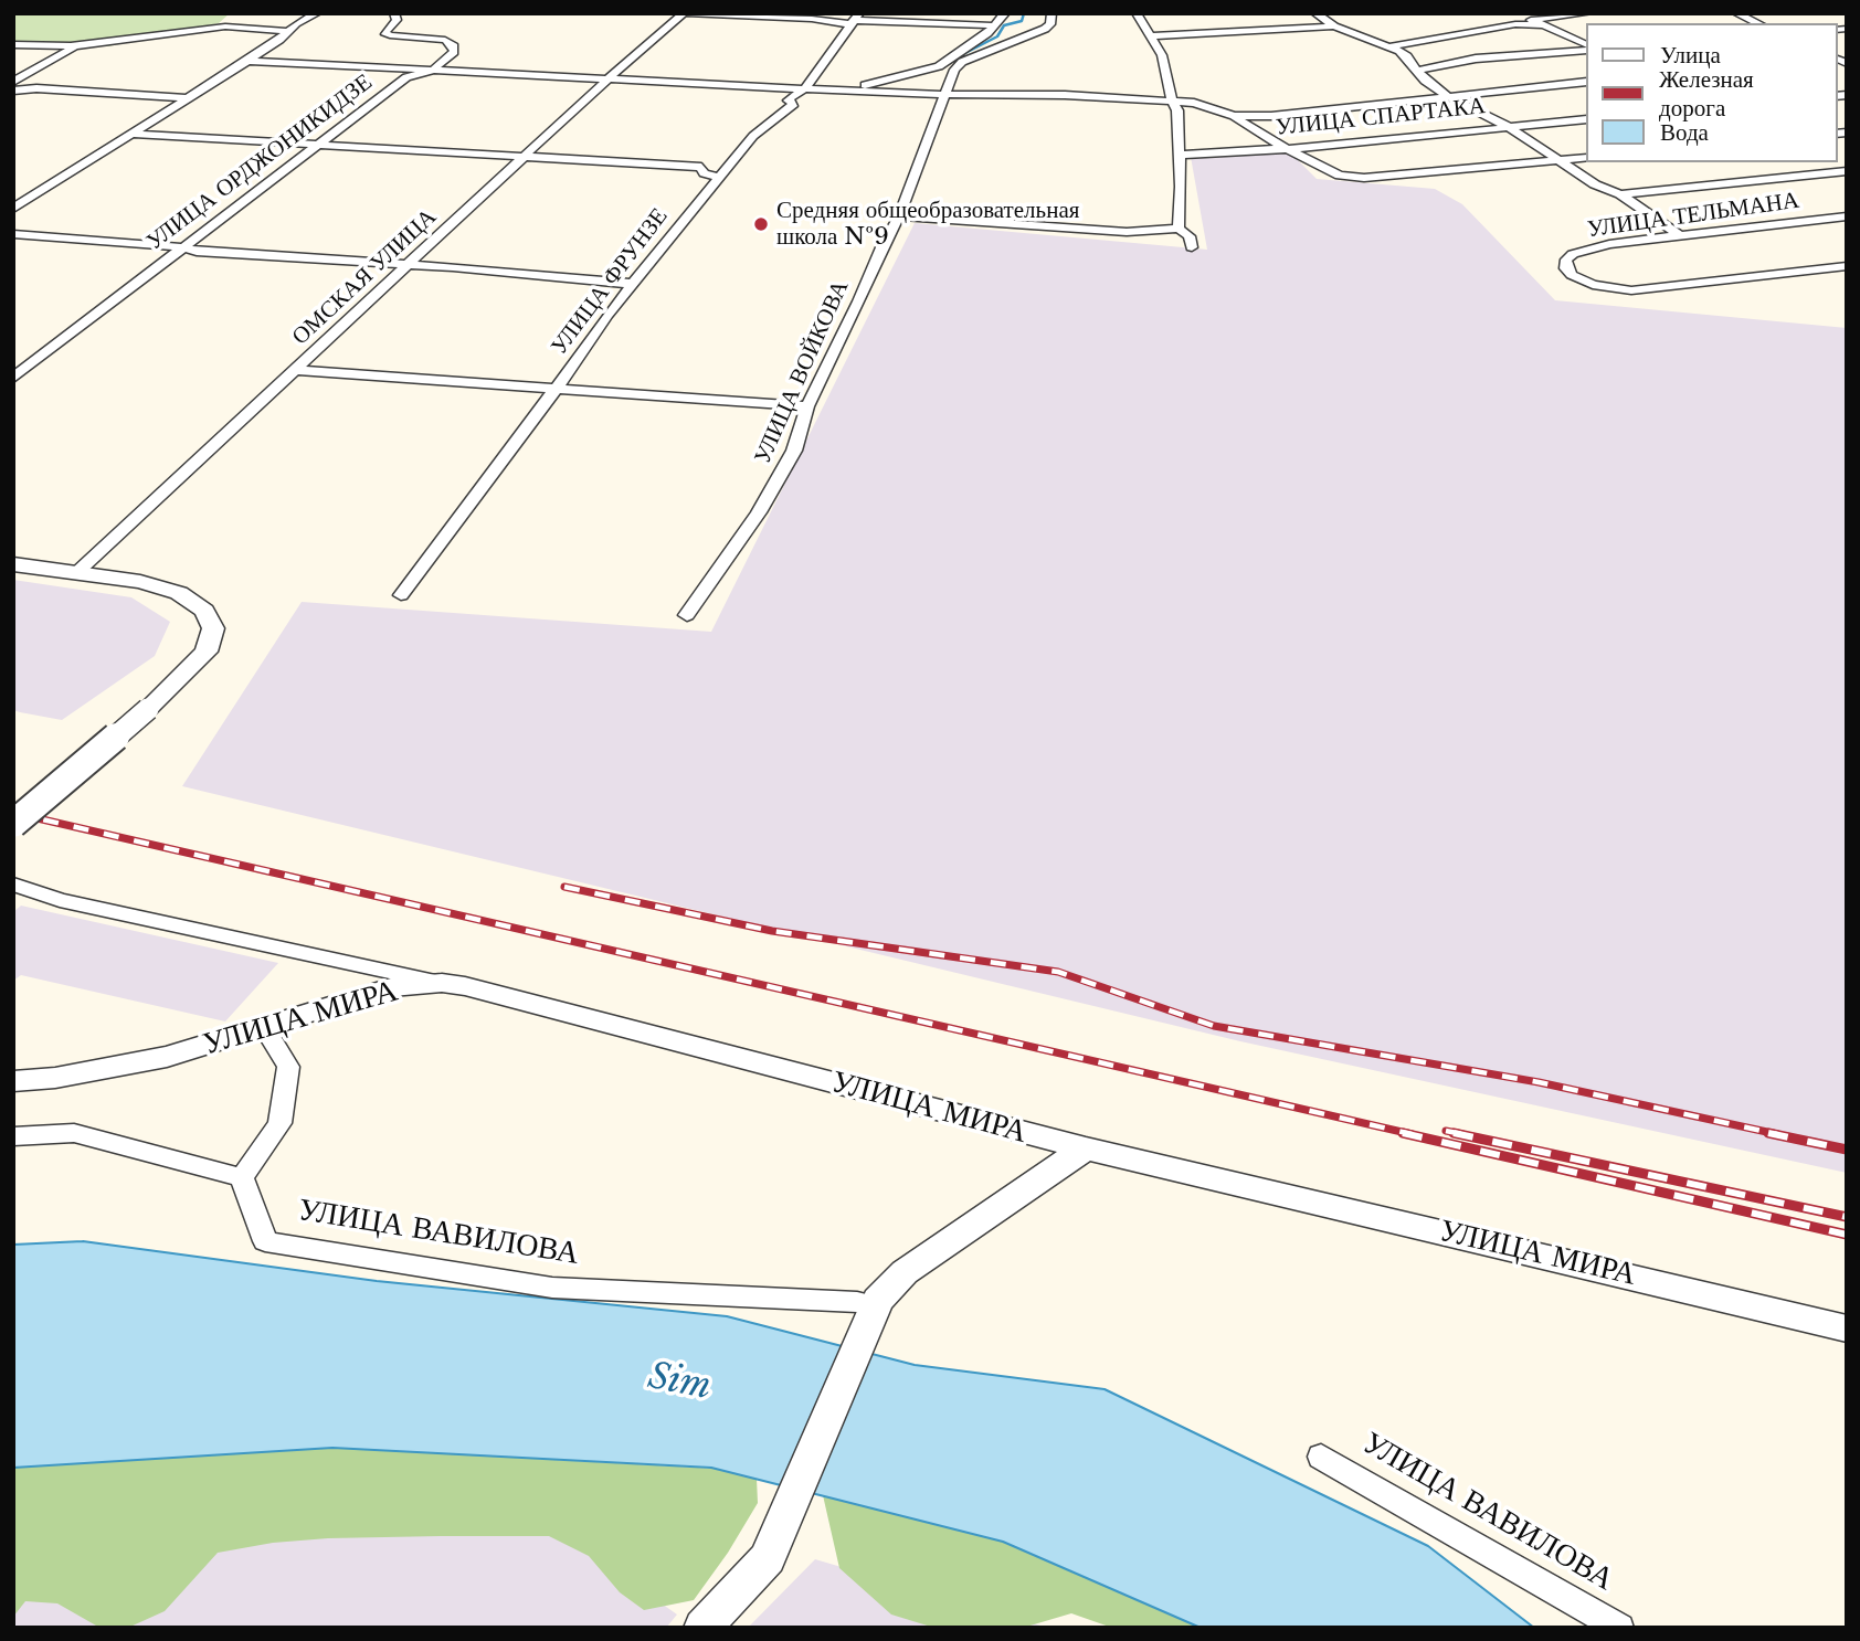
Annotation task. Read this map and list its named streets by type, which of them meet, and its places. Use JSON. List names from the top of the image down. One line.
{"streets":{"street":["УЛИЦА СПАРТАКА","УЛИЦА ОРДЖОНИКИДЗЕ","УЛИЦА ТЕЛЬМАНА","ОМСКАЯ УЛИЦА","УЛИЦА ФРУНЗЕ","УЛИЦА ВОЙКОВА","УЛИЦА МИРА","УЛИЦА ВАВИЛОВА"]},"water":["Sim"],"places":["Средняя общеобразовательная школа №9"],"legend":["Улица","Железная дорога","Вода"]}
